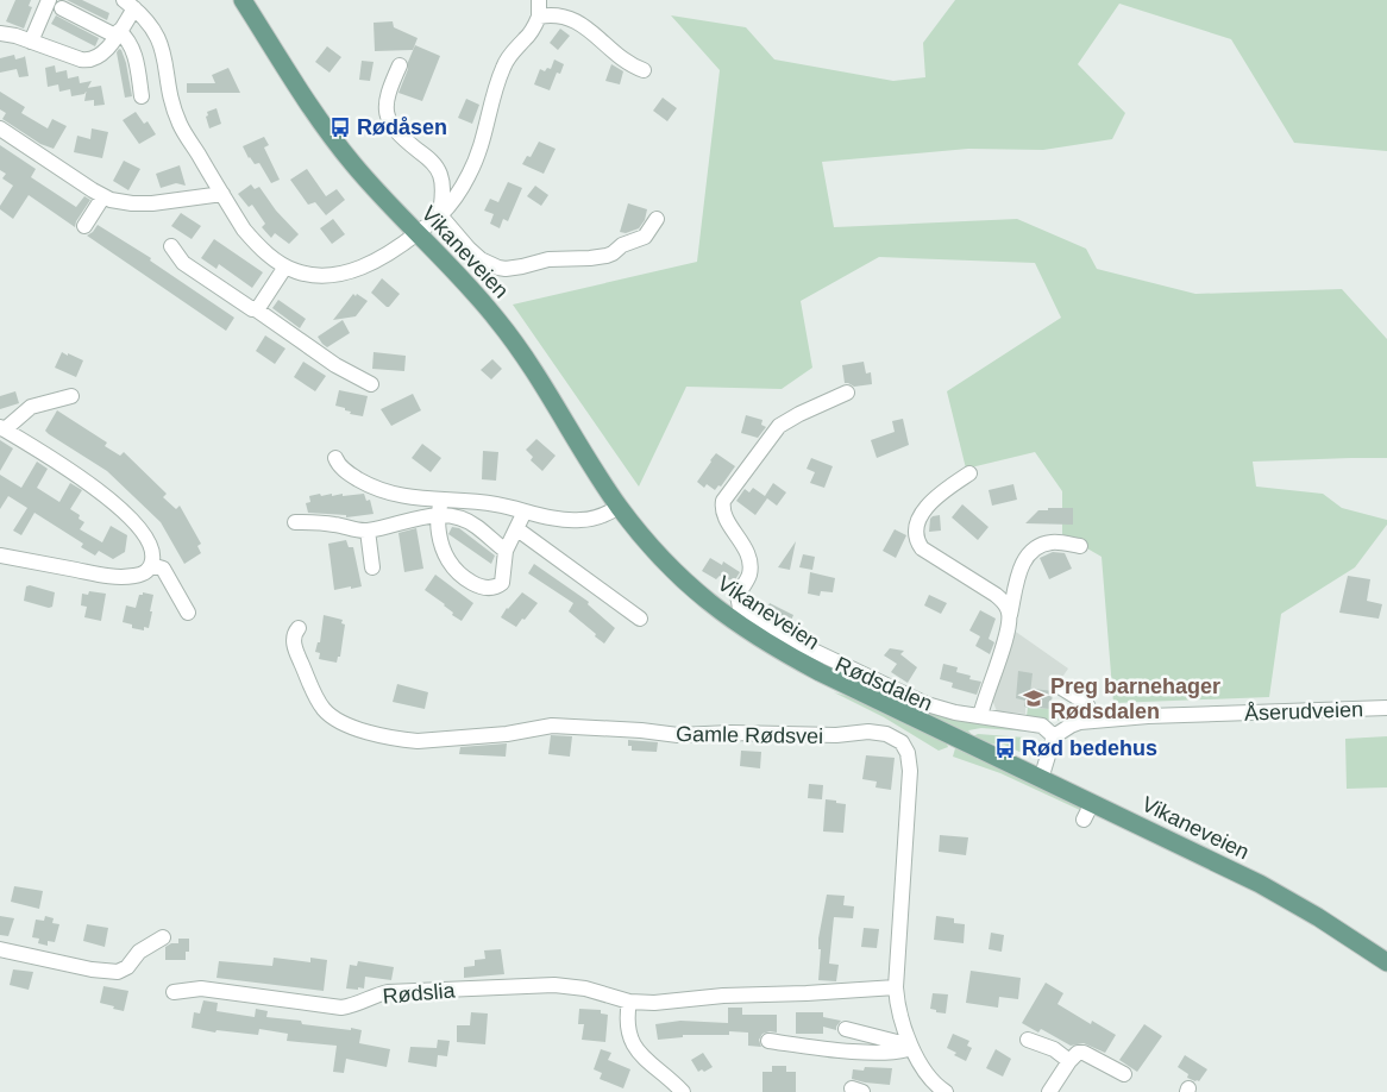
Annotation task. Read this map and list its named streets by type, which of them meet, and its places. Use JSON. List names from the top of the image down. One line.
{"streets":{"main road":["Vikaneveien"],"street":["Rødsdalen","Åserudveien","Gamle Rødsvei","Rødslia"]},"crossings":[["Rødsdalen","Åserudveien"],["Gamle Rødsvei","Rødslia"]],"places":{"bus stop":["Rødåsen","Rød bedehus"],"school or university":["Preg barnehager Rødsdalen"]}}
